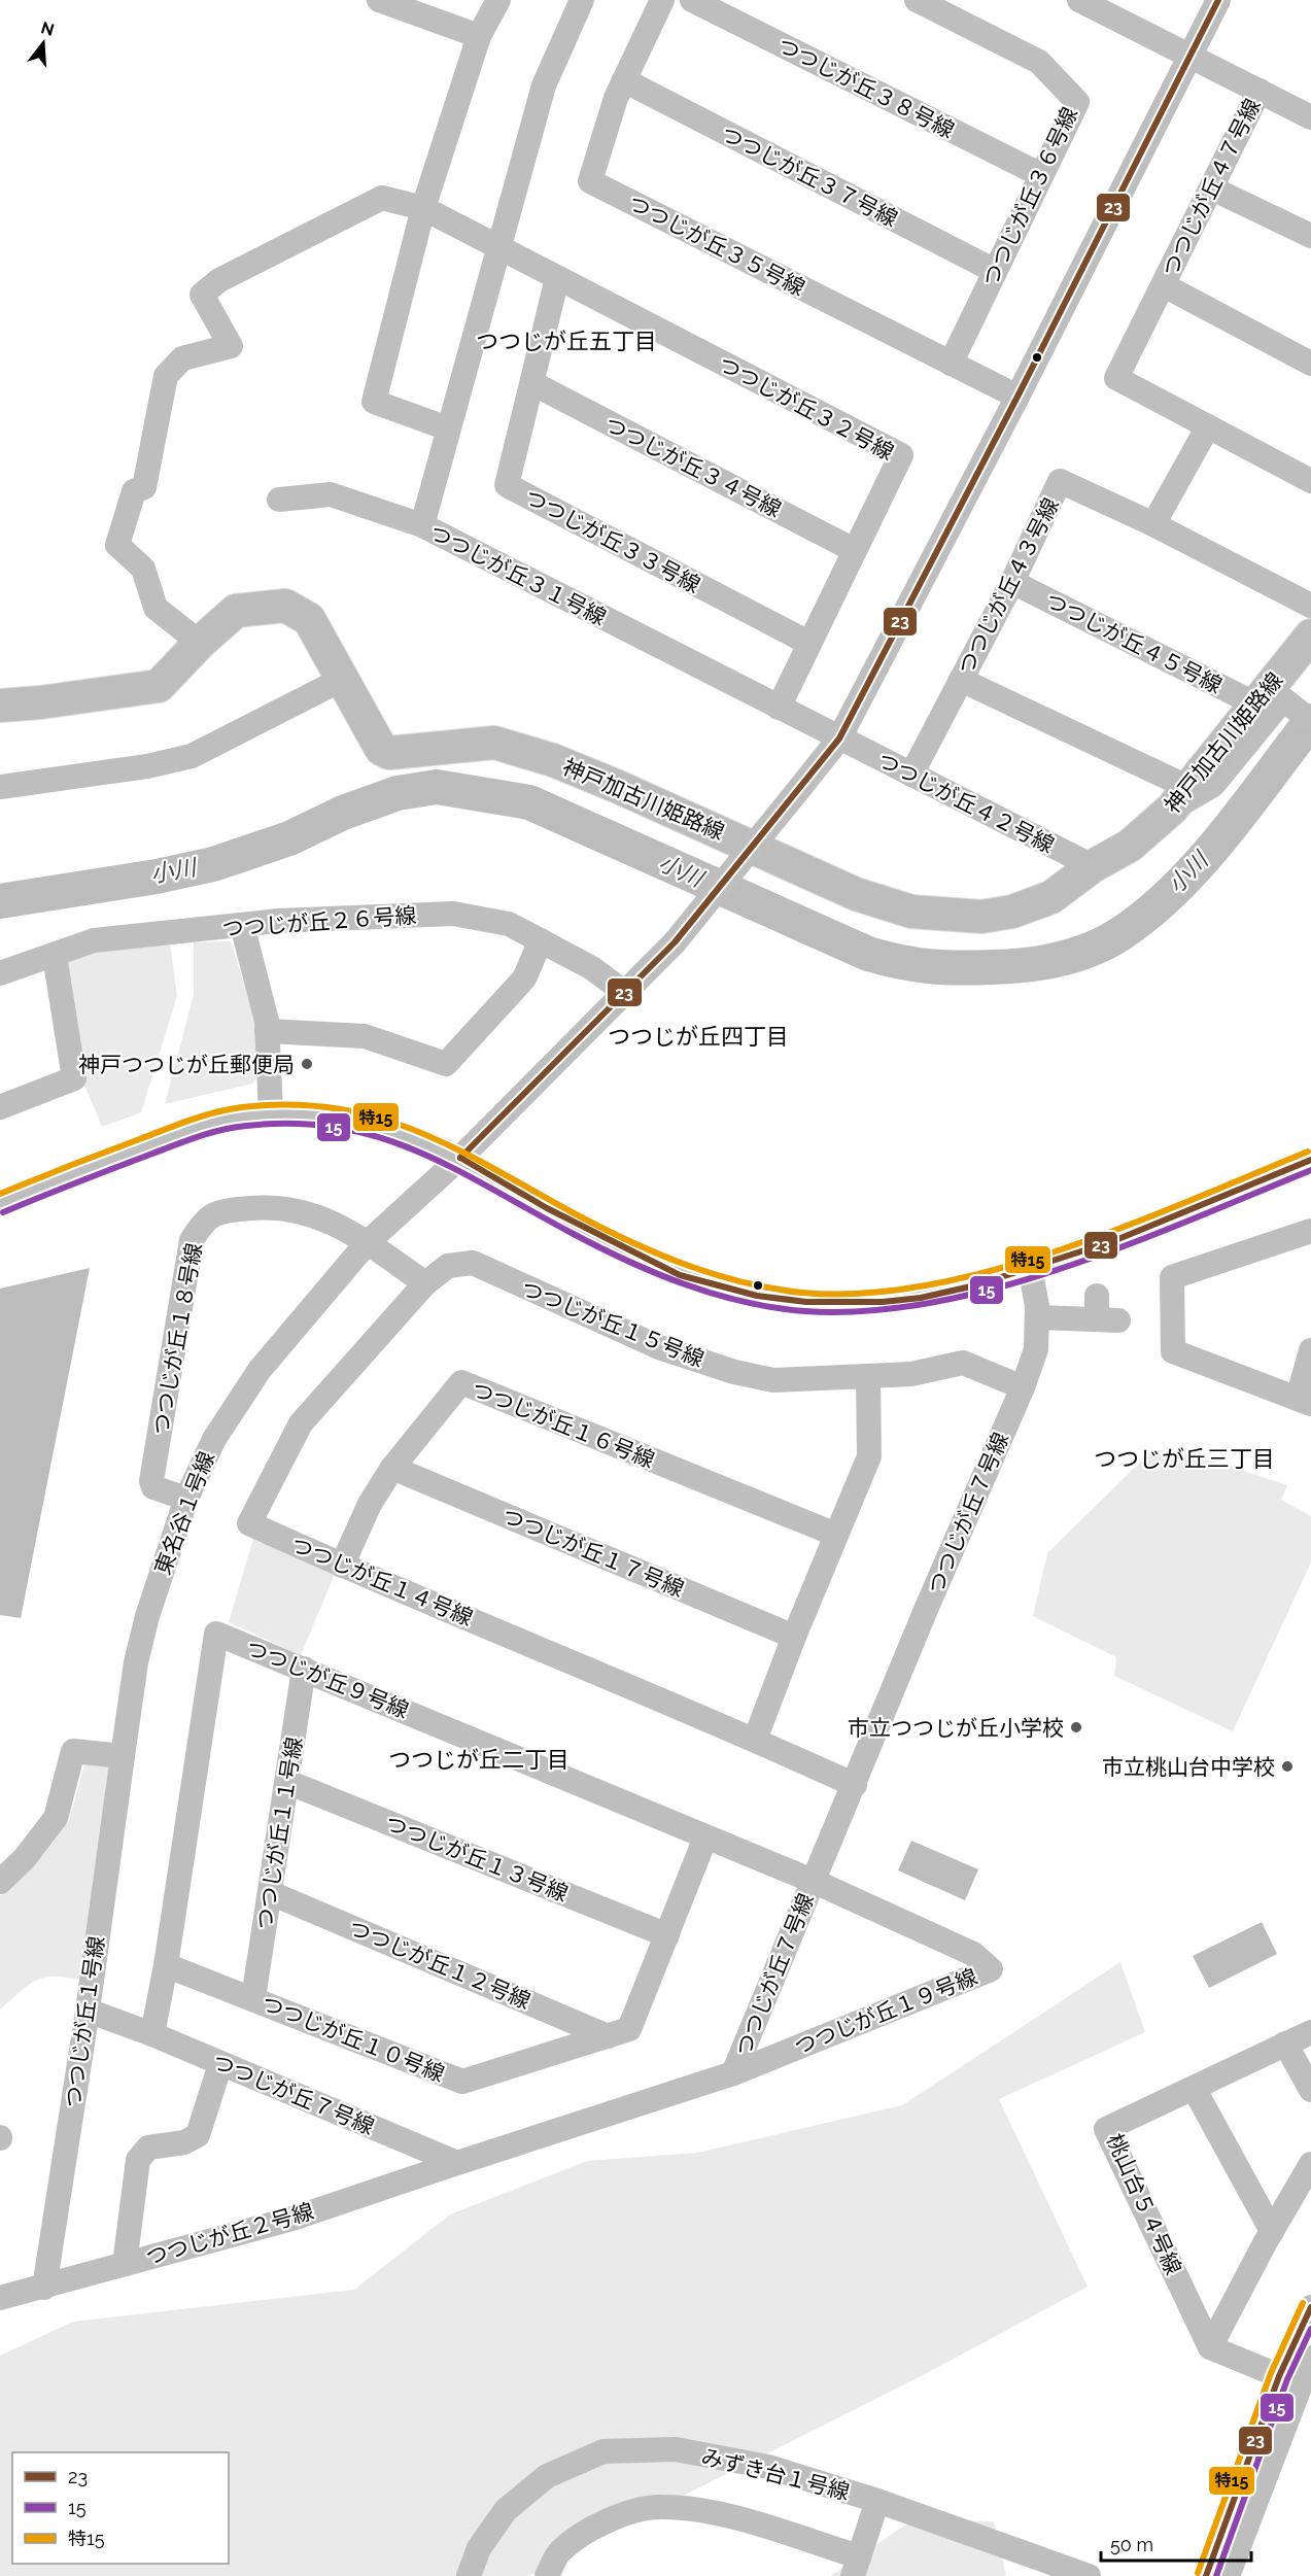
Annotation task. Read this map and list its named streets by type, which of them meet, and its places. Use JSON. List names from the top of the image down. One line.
{"streets":{"main road":["神戸加古川姫路線"],"street":["つつじが丘３８号線","つつじが丘３７号線","つつじが丘４７号線","つつじが丘３６号線","つつじが丘３５号線","つつじが丘３２号線","つつじが丘３４号線","つつじが丘３３号線","つつじが丘３１号線","つつじが丘４３号線","つつじが丘４５号線","つつじが丘４２号線","つつじが丘２６号線","つつじが丘１５号線","つつじが丘１８号線","つつじが丘１６号線","東名谷１号線","つつじが丘７号線","つつじが丘１７号線","つつじが丘１４号線","つつじが丘９号線","つつじが丘１１号線","つつじが丘１３号線","つつじが丘１２号線","つつじが丘１９号線","つつじが丘１号線","つつじが丘１０号線","桃山台５４号線","つつじが丘２号線","みずき台１号線"]},"crossings":[["つつじが丘３８号線","つつじが丘３６号線"],["つつじが丘３７号線","つつじが丘３６号線"],["つつじが丘３７号線","つつじが丘３５号線"],["つつじが丘３６号線","つつじが丘３５号線"],["つつじが丘３２号線","つつじが丘３４号線"],["つつじが丘３２号線","つつじが丘３３号線"],["つつじが丘３２号線","つつじが丘３１号線"],["つつじが丘３２号線","神戸加古川姫路線"],["つつじが丘３４号線","つつじが丘３３号線"],["つつじが丘３１号線","つつじが丘４２号線"],["つつじが丘４３号線","つつじが丘４５号線"],["つつじが丘４３号線","つつじが丘４２号線"],["つつじが丘４５号線","神戸加古川姫路線"],["神戸加古川姫路線","つつじが丘４２号線"],["つつじが丘２６号線","東名谷１号線"],["つつじが丘１５号線","つつじが丘７号線"],["つつじが丘１５号線","つつじが丘１４号線"],["つつじが丘１８号線","東名谷１号線"],["つつじが丘１６号線","つつじが丘１７号線"],["つつじが丘１６号線","つつじが丘１４号線"],["東名谷１号線","つつじが丘１号線"],["つつじが丘７号線","つつじが丘１４号線"],["つつじが丘７号線","つつじが丘９号線"],["つつじが丘７号線","つつじが丘１９号線"],["つつじが丘７号線","つつじが丘１号線"],["つつじが丘７号線","つつじが丘２号線"],["つつじが丘９号線","つつじが丘１１号線"],["つつじが丘９号線","つつじが丘１９号線"],["つつじが丘９号線","つつじが丘１０号線"],["つつじが丘１１号線","つつじが丘１３号線"],["つつじが丘１１号線","つつじが丘１２号線"],["つつじが丘１１号線","つつじが丘１０号線"],["つつじが丘１３号線","つつじが丘１０号線"],["つつじが丘１２号線","つつじが丘１０号線"],["つつじが丘１号線","つつじが丘２号線"]],"districts":["つつじが丘五丁目","つつじが丘四丁目","つつじが丘三丁目","つつじが丘二丁目"],"water":["小川"],"places":["神戸つつじが丘郵便局","市立つつじが丘小学校","市立桃山台中学校"],"lines":["transit line 23","transit line 特15","transit line 15"],"legend":["23","15","特15"],"scale_bar":"50 m","north":"top"}
